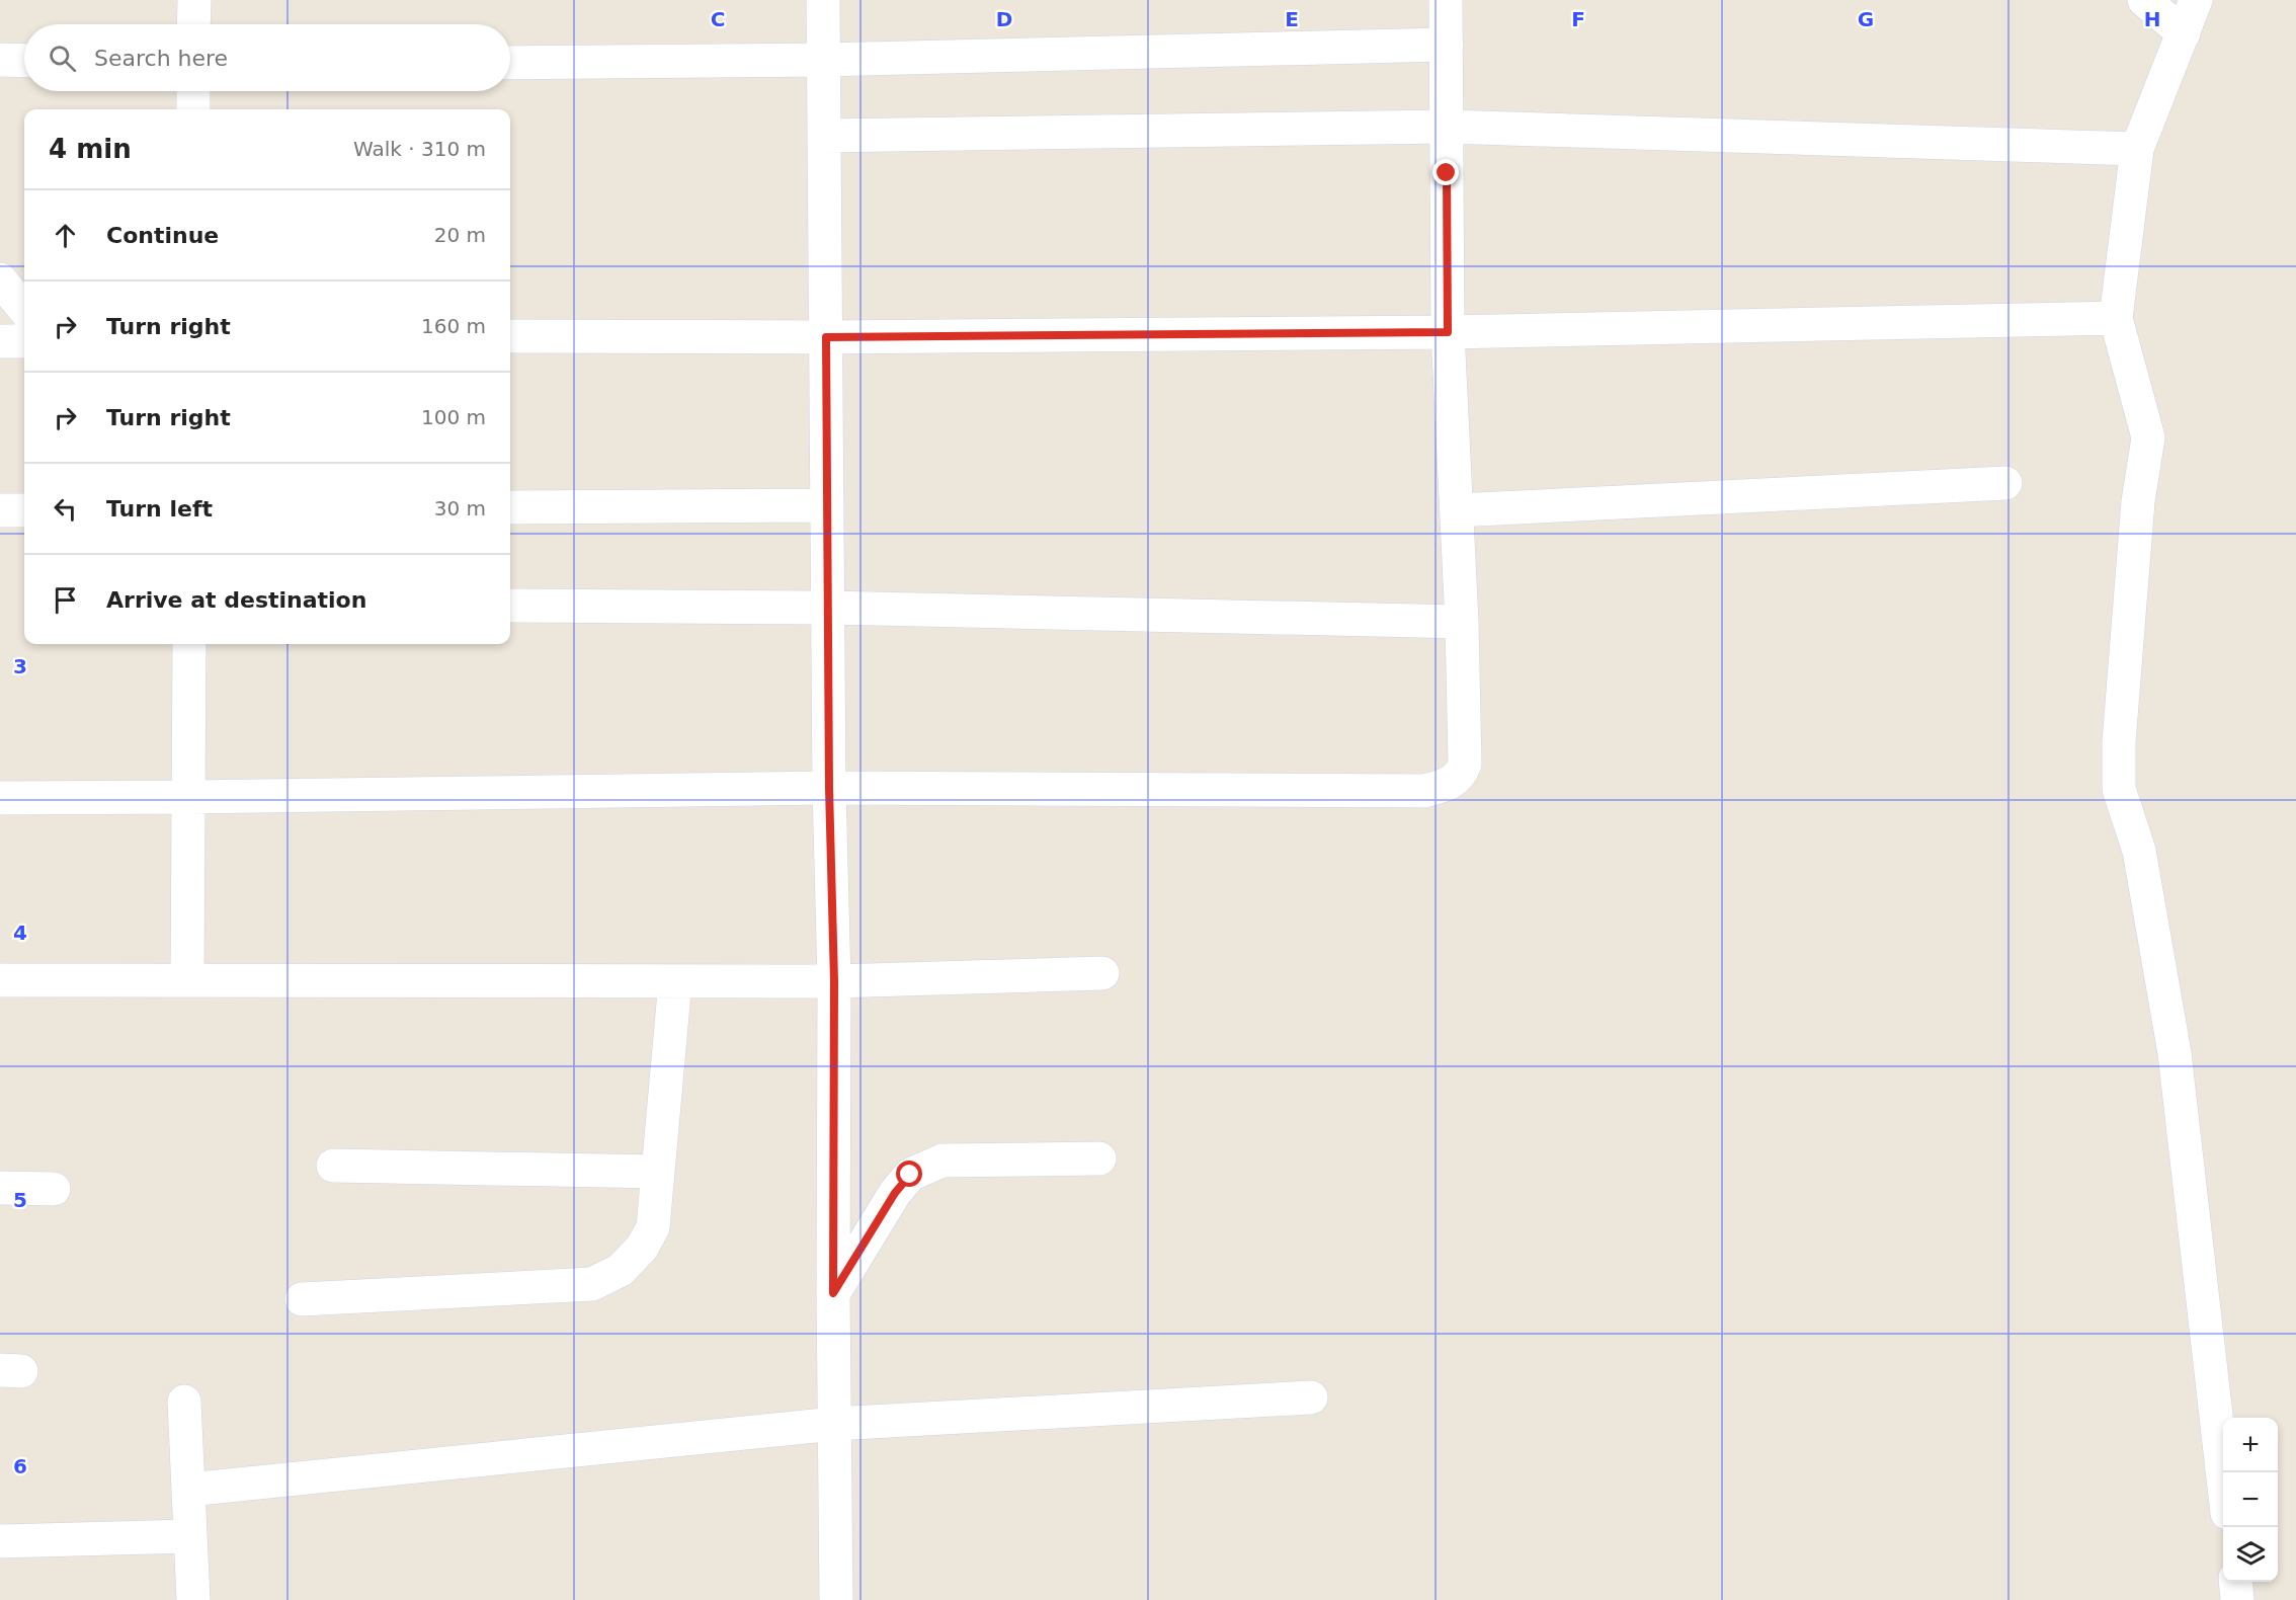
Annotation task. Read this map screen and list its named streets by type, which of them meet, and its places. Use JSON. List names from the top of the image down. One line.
{"page":{"search":"Search here","heading":["4 min","Walk · 310 m"],"list":[["Continue","20 m"],["Turn right","160 m"],["Turn right","100 m"],["Turn left","30 m"],"Arrive at destination"],"map_buttons":["+","−"]},"grid":{"columns":["C","D","E","F","G","H"],"rows":["3","4","5","6"]}}
